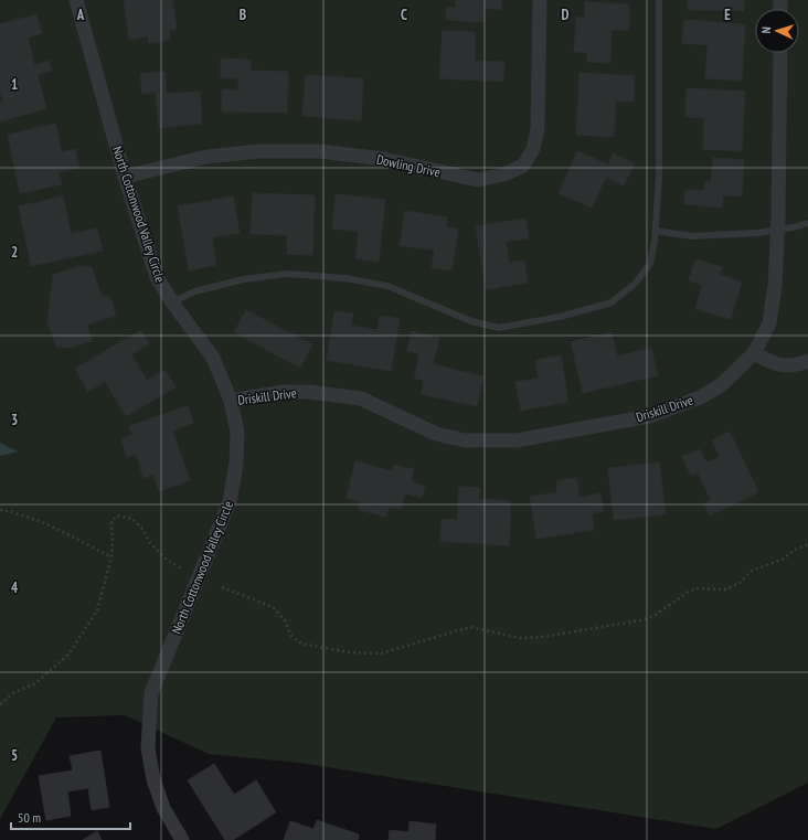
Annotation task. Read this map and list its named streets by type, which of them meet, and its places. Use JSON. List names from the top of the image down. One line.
{"streets":{"street":["Dowling Drive","North Cottonwood Valley Circle","Driskill Drive"]},"crossings":[["Dowling Drive","North Cottonwood Valley Circle"],["North Cottonwood Valley Circle","Driskill Drive"]],"scale_bar":"50 m","north":"left","grid":{"columns":["A","B","C","D","E"],"rows":["1","2","3","4","5"]}}
